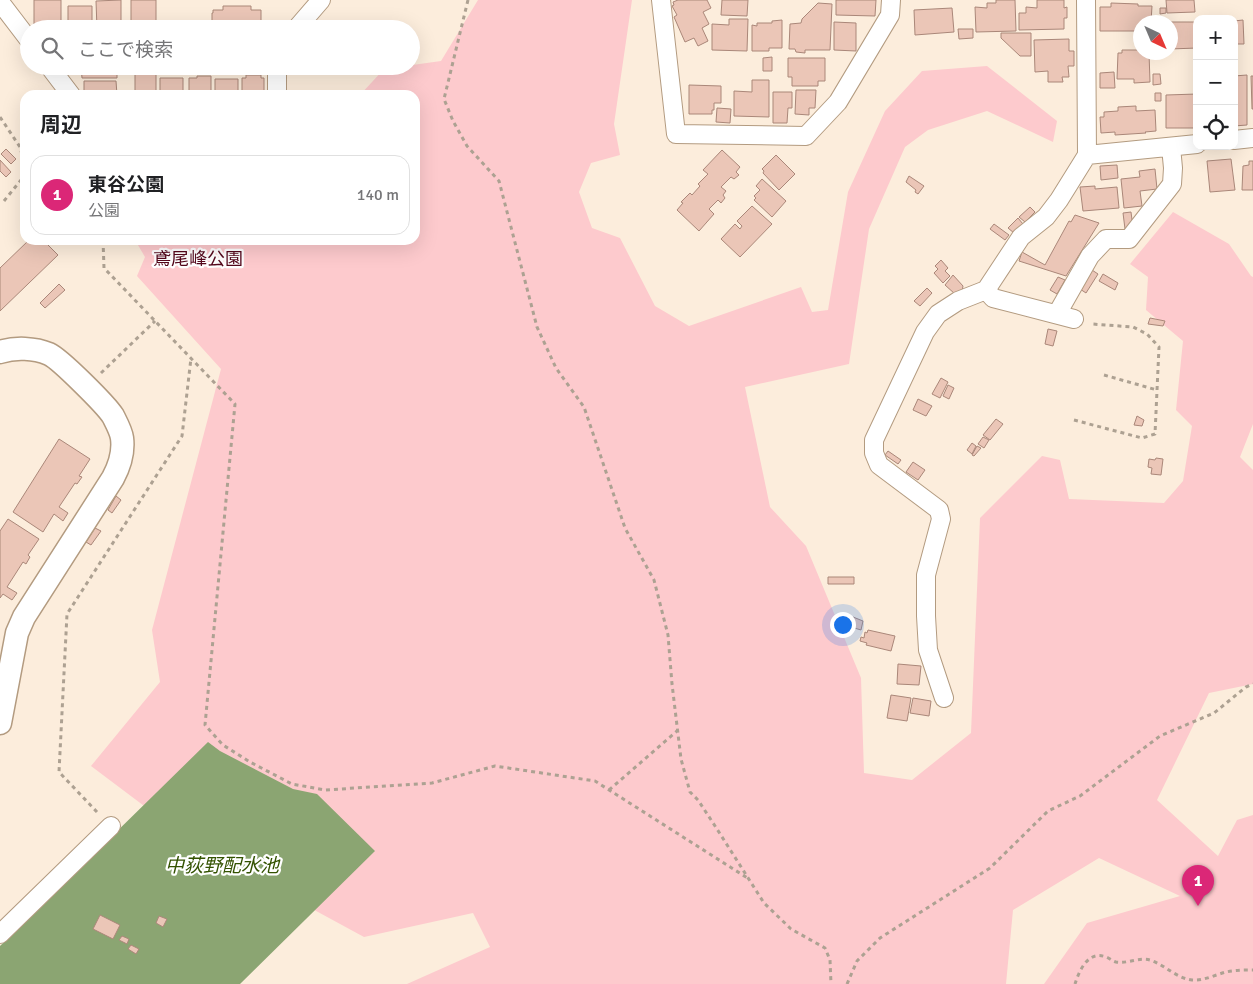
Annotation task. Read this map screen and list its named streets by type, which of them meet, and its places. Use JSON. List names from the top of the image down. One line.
{"water":["中荻野配水池"],"parks":["鳶尾峰公園"],"north":"bottom right","page":{"map_buttons":["+","−"],"search":"ここで検索","heading":"周辺","list":[{"mark":"1","name":"東谷公園","note":"公園","value":"140 m"}],"pins":"1"}}
